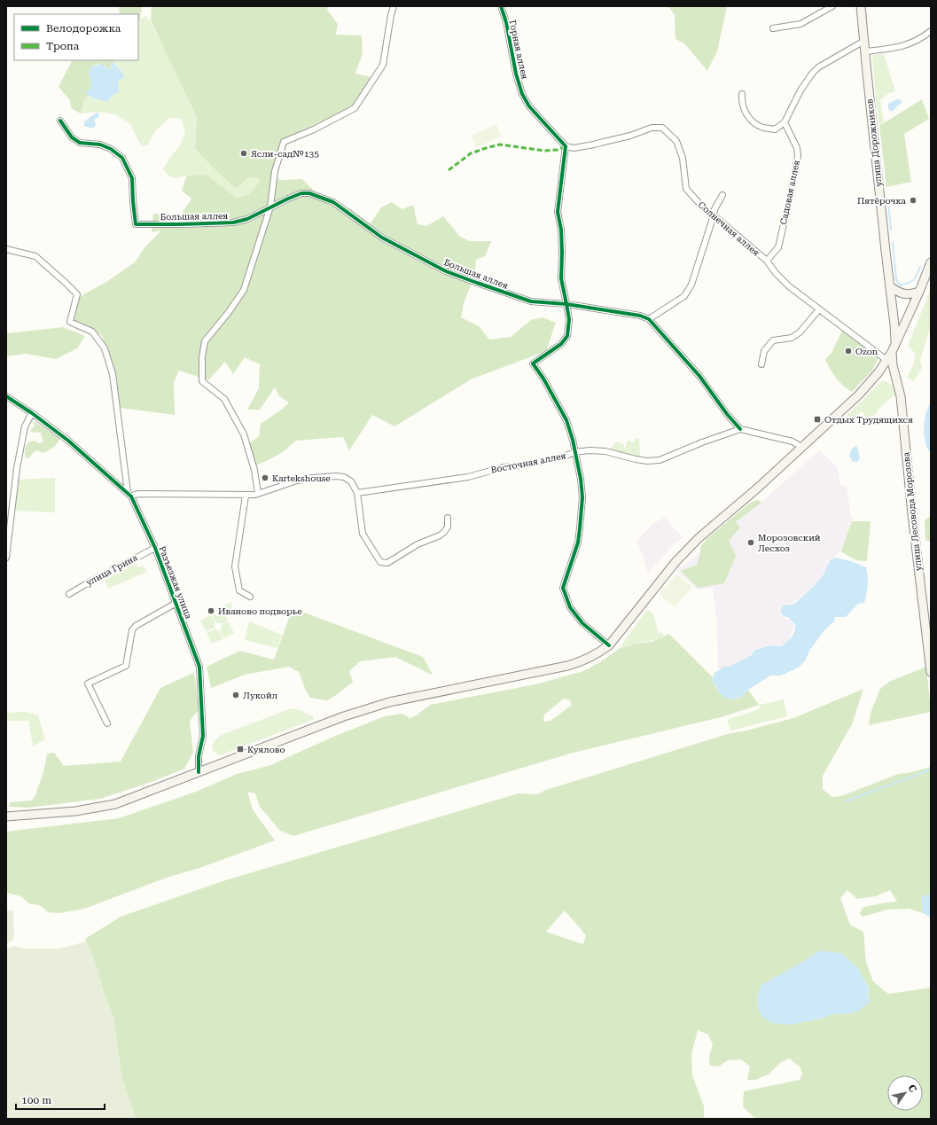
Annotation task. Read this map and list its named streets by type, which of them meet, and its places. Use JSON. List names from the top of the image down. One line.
{"streets":{"main road":["улица Дорожников","улица Лесовода Морозова"],"street":["Горная аллея","Садовая аллея","Большая аллея","Солнечная аллея","Восточная аллея","улица Грина","Разъезжая улица"]},"crossings":[["Горная аллея","Солнечная аллея"],["Садовая аллея","Солнечная аллея"],["улица Грина","Разъезжая улица"]],"places":{"other":["Ясли-сад№135","Пятёрочка","Ozon","Kartekshouse","Морозовский Лесхоз","Иваново подворье","Лукойл"],"transit":["Отдых Трудящихся","Куялово"]},"legend":["Велодорожка","Тропа"],"scale_bar":"100 m","north":"top right"}
